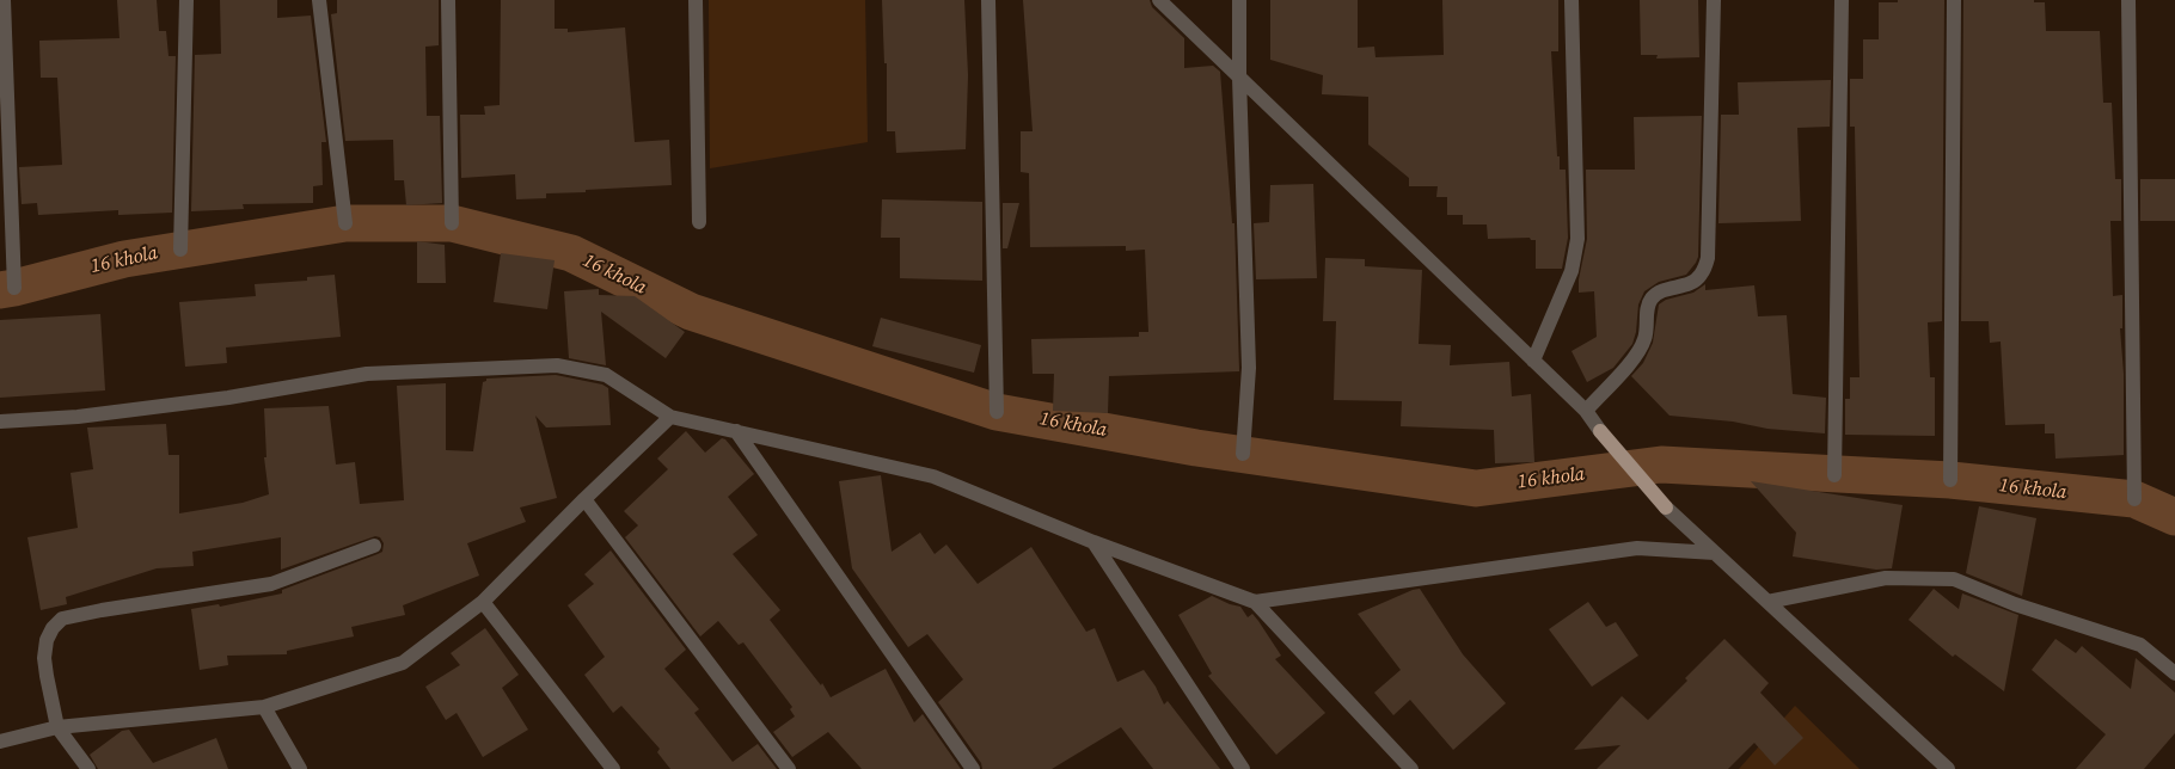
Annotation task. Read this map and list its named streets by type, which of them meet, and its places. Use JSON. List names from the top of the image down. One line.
{"water":["16 khola"]}
